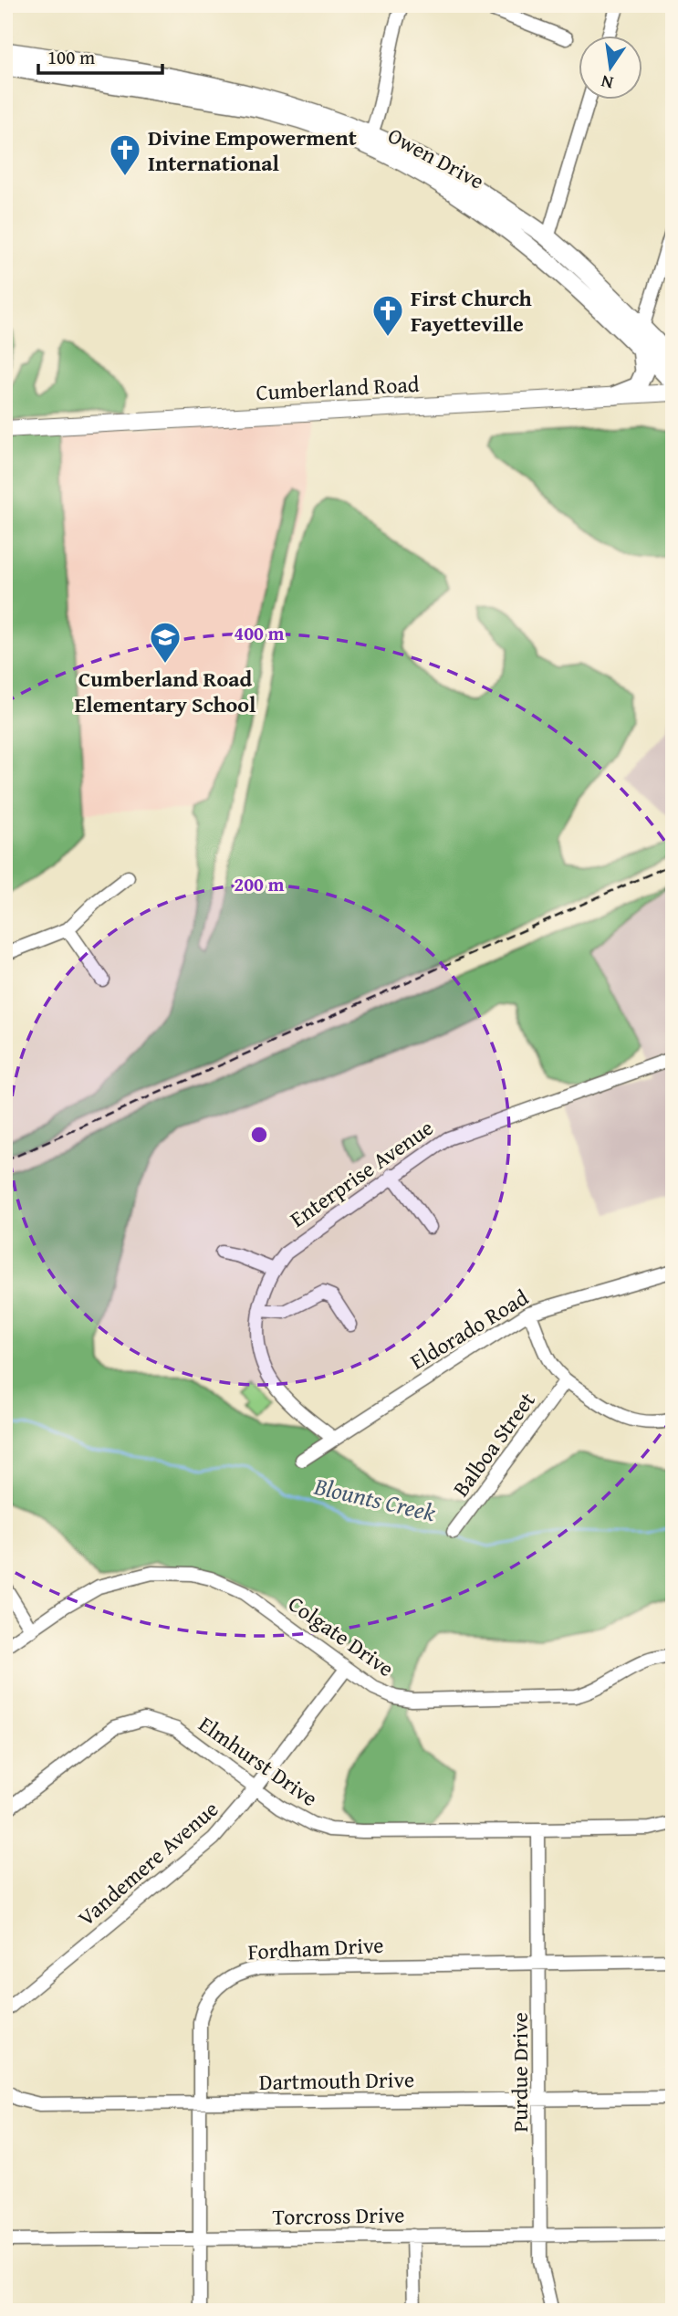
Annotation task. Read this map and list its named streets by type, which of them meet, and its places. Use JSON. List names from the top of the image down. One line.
{"streets":{"highway":["Owen Drive"],"main road":["Cumberland Road"],"street":["Enterprise Avenue","Eldorado Road","Balboa Street","Colgate Drive","Elmhurst Drive","Vandemere Avenue","Fordham Drive","Purdue Drive","Dartmouth Drive","Torcross Drive"]},"crossings":[["Enterprise Avenue","Eldorado Road"],["Colgate Drive","Vandemere Avenue"],["Elmhurst Drive","Vandemere Avenue"],["Elmhurst Drive","Purdue Drive"],["Fordham Drive","Purdue Drive"],["Fordham Drive","Dartmouth Drive"],["Fordham Drive","Torcross Drive"],["Purdue Drive","Dartmouth Drive"],["Purdue Drive","Torcross Drive"]],"water":["Blounts Creek"],"places":{"church":["Divine Empowerment International","First Church Fayetteville"],"school or university":["Cumberland Road Elementary School"]},"scale_bar":"100 m","north":"bottom","rings":["400 m","200 m"]}
